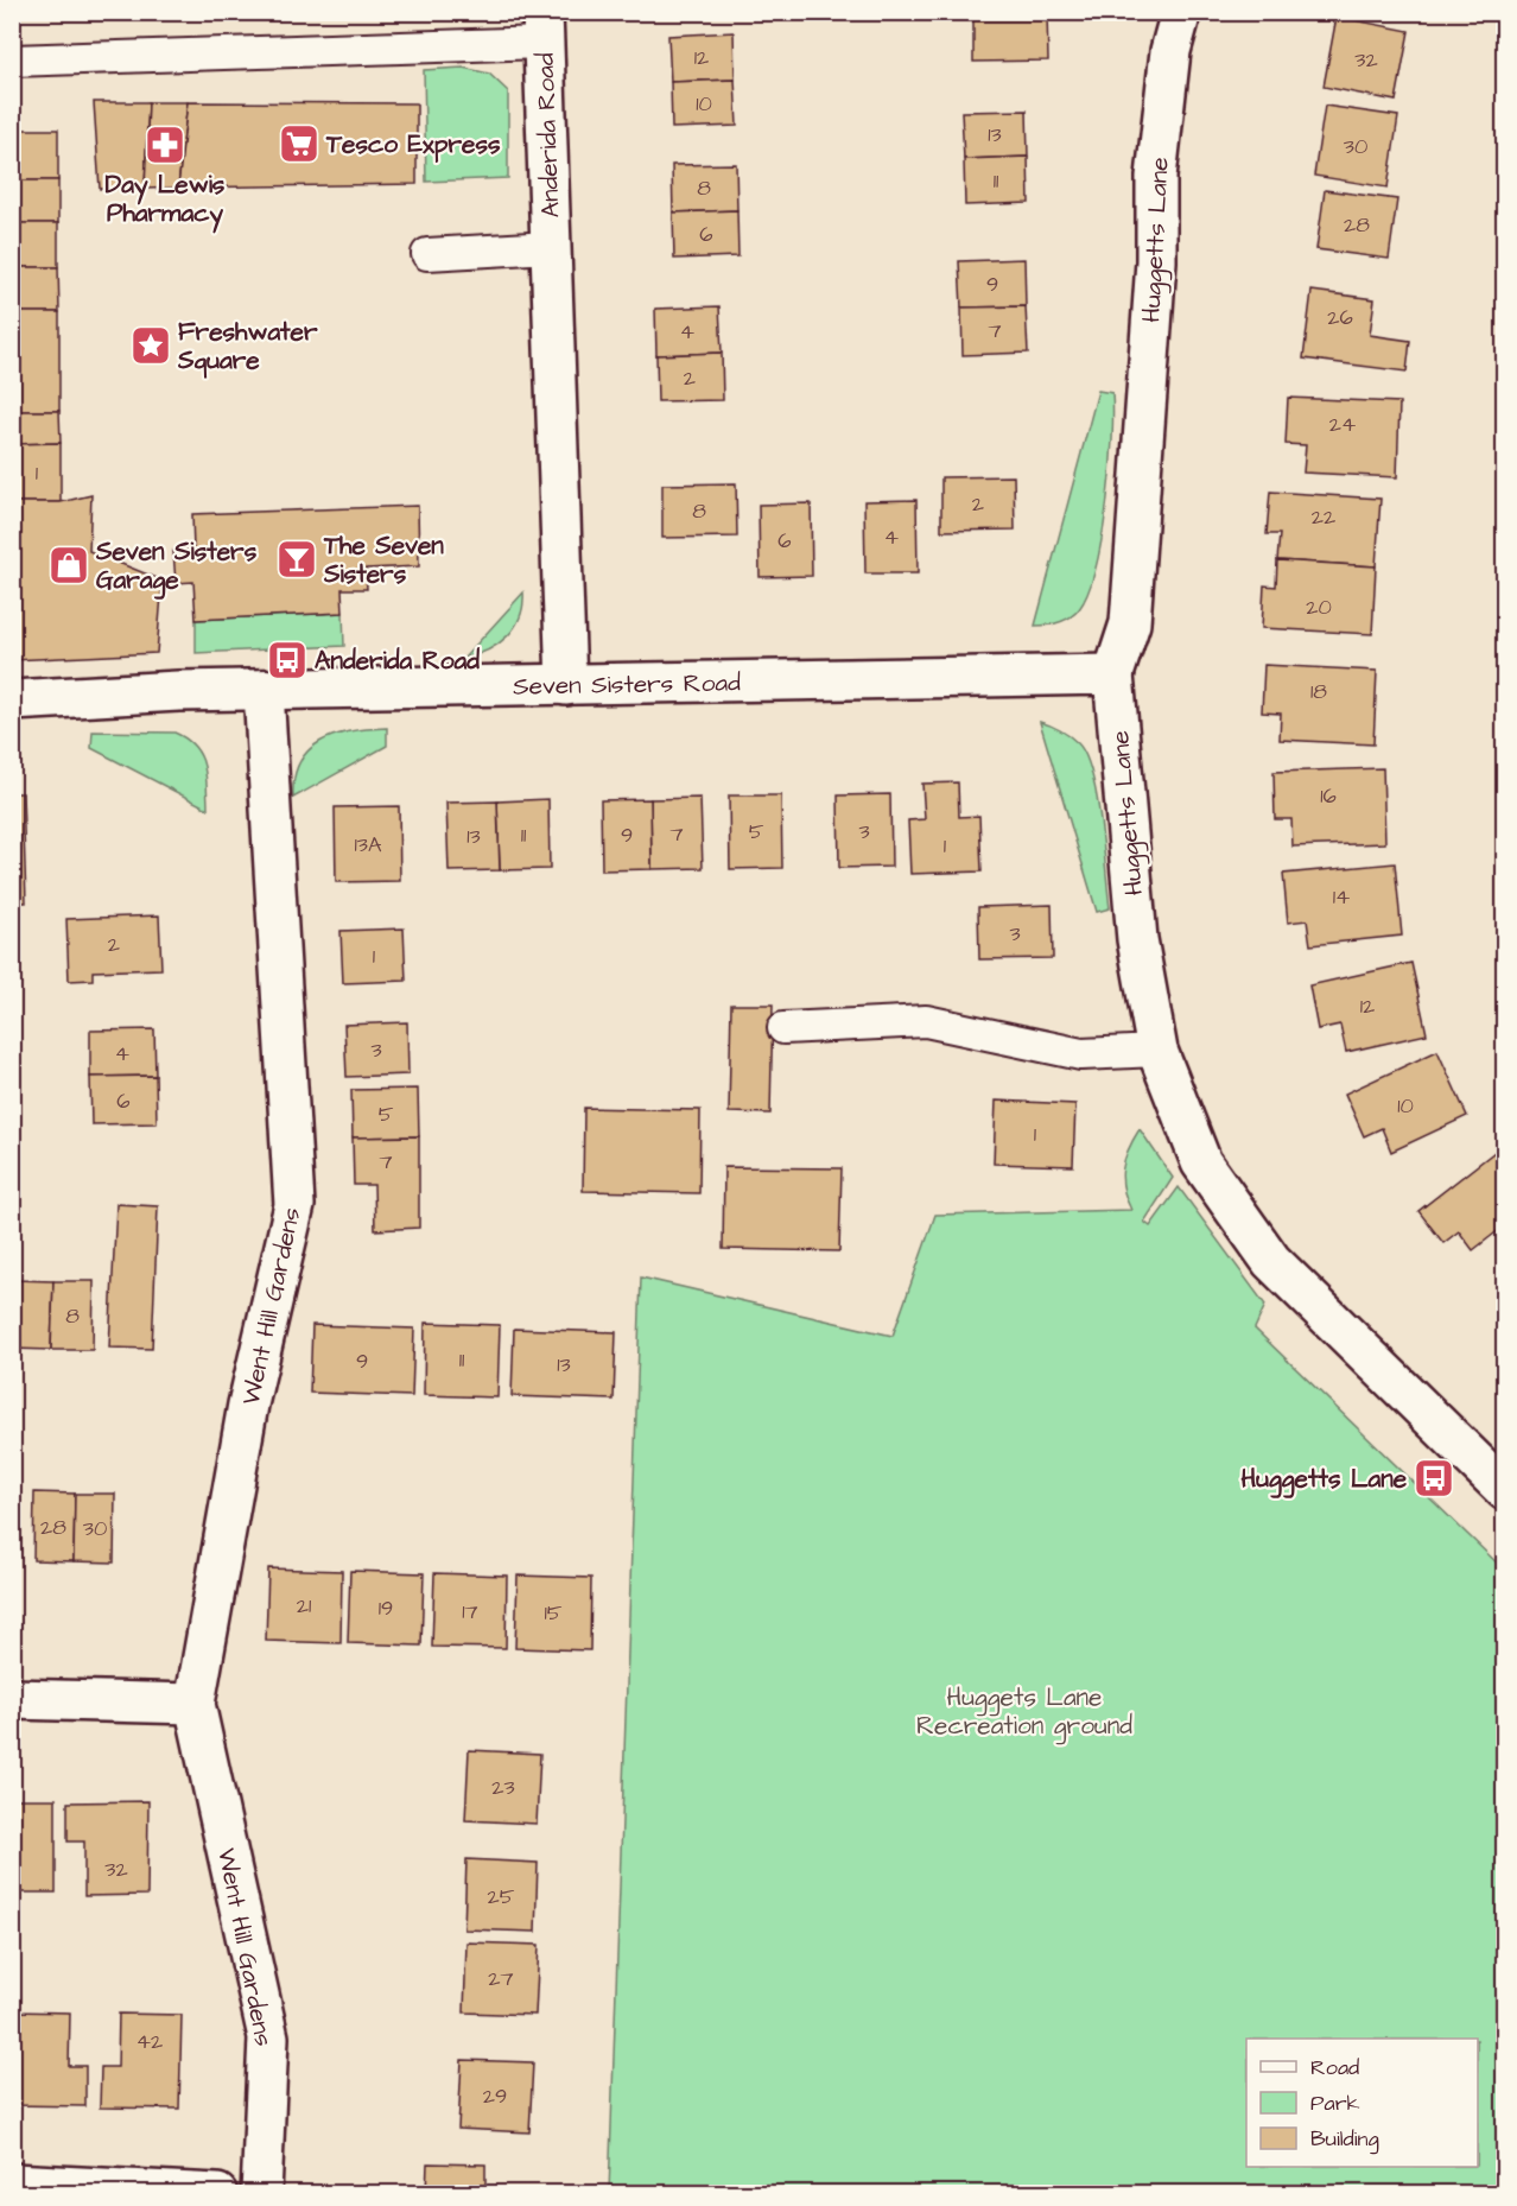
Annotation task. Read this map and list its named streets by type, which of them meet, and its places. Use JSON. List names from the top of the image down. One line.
{"streets":{"street":["Anderida Road","Huggetts Lane","Seven Sisters Road","Went Hill Gardens"]},"crossings":[["Anderida Road","Seven Sisters Road"],["Huggetts Lane","Seven Sisters Road"],["Seven Sisters Road","Went Hill Gardens"]],"parks":["Huggets Lane Recreation ground"],"places":{"supermarket":["Tesco Express"],"pharmacy":["Day Lewis Pharmacy"],"place":["Freshwater Square"],"bar":["The Seven Sisters"],"shop":["Seven Sisters Garage"],"bus stop":["Anderida Road","Huggetts Lane"]},"house_numbers":["12","32","10","13","30","11","8","28","6","9","26","7","4","2","24","1","2","8","22","4","6","20","18","16","5","3","7","11","9","13","13A","1","14","3","2","1","12","3","4","6","10","5","1","7","8","11","9","13","28","30","21","19","17","15","23","32","25","27","42","29"],"legend":["Road","Park","Building"]}
